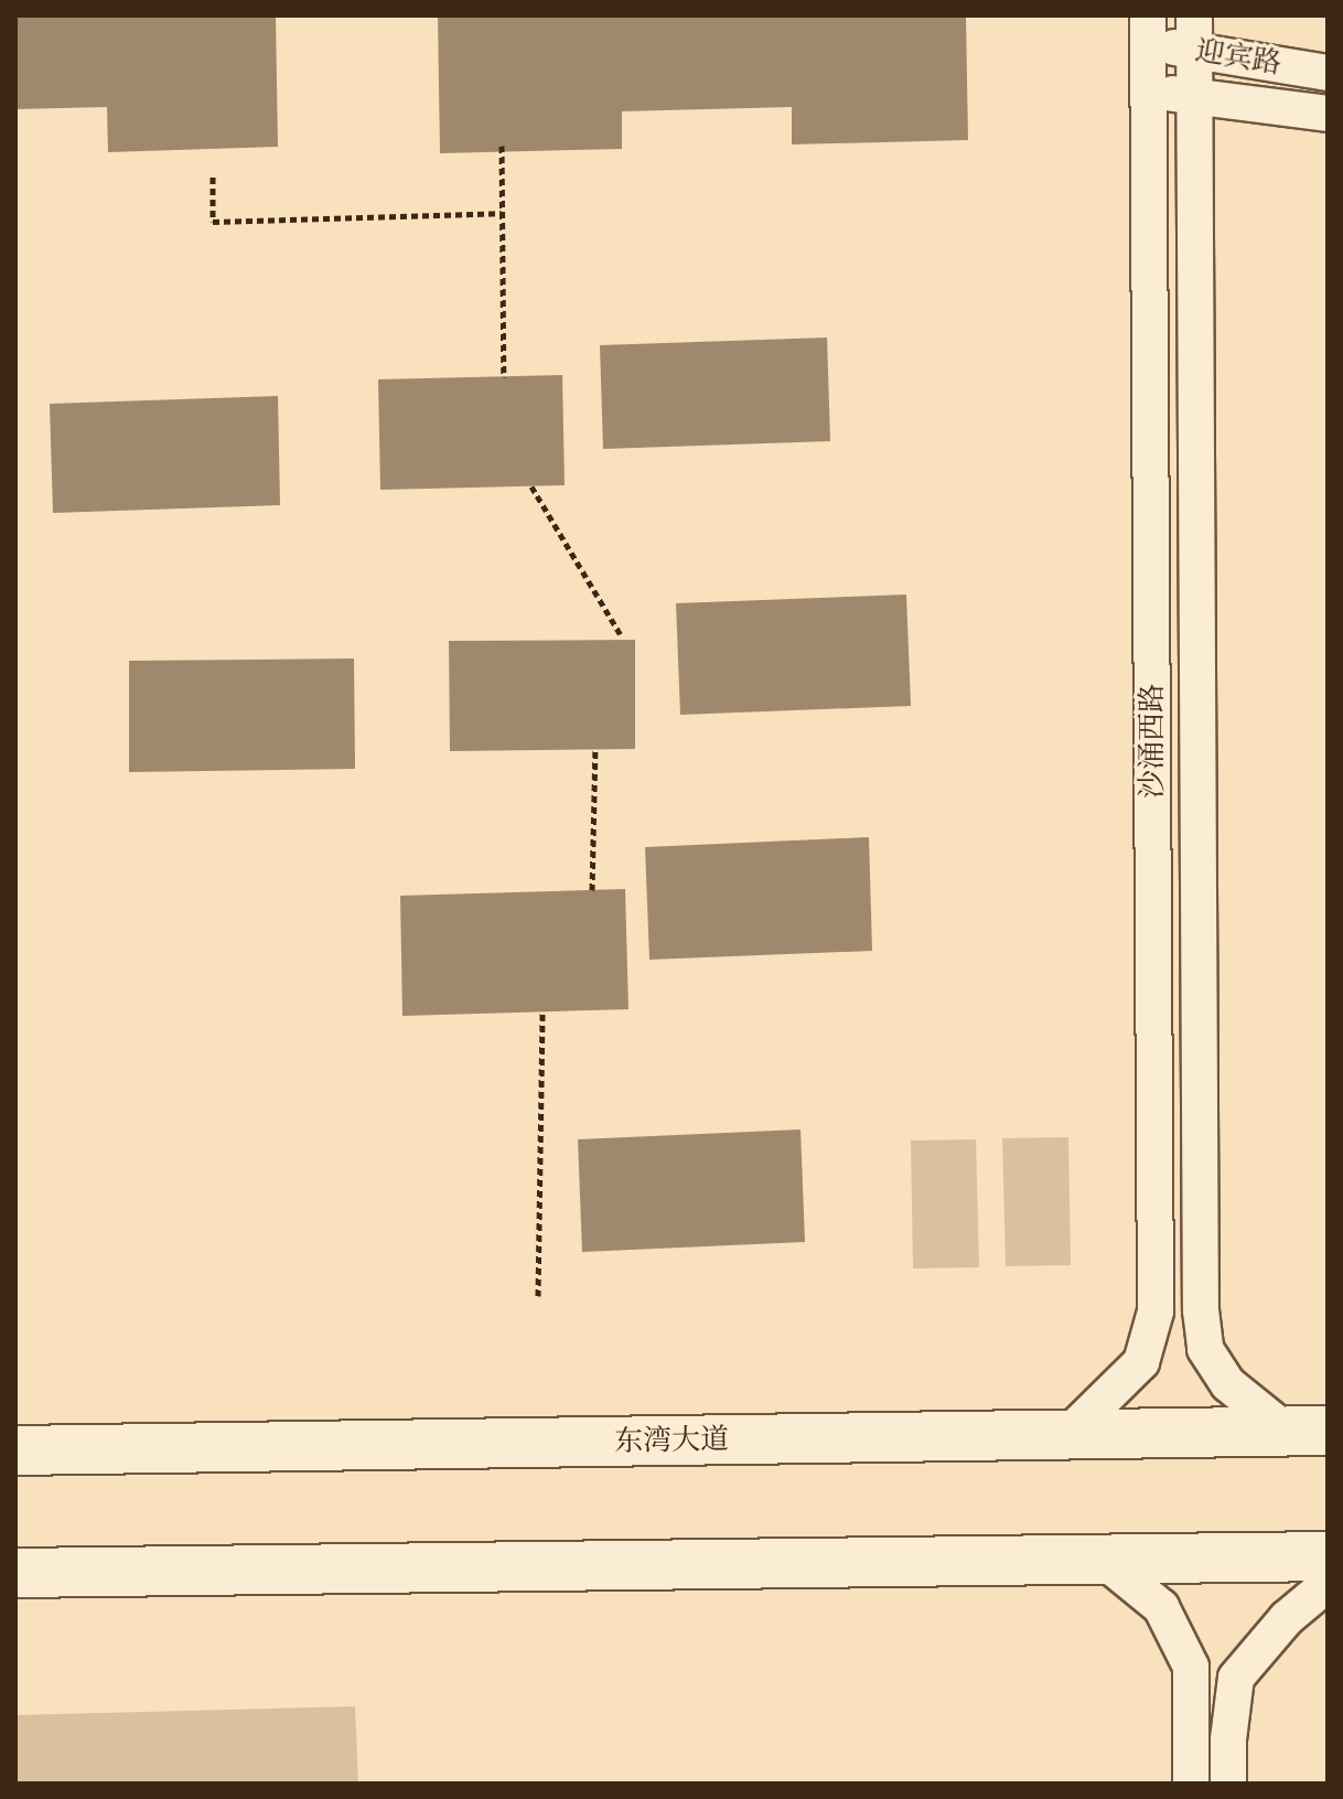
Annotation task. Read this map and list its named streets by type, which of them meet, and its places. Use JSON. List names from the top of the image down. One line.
{"streets":{"main road":["东湾大道"],"street":["迎宾路","沙涌西路"]},"crossings":[["迎宾路","沙涌西路"],["沙涌西路","东湾大道"]]}
